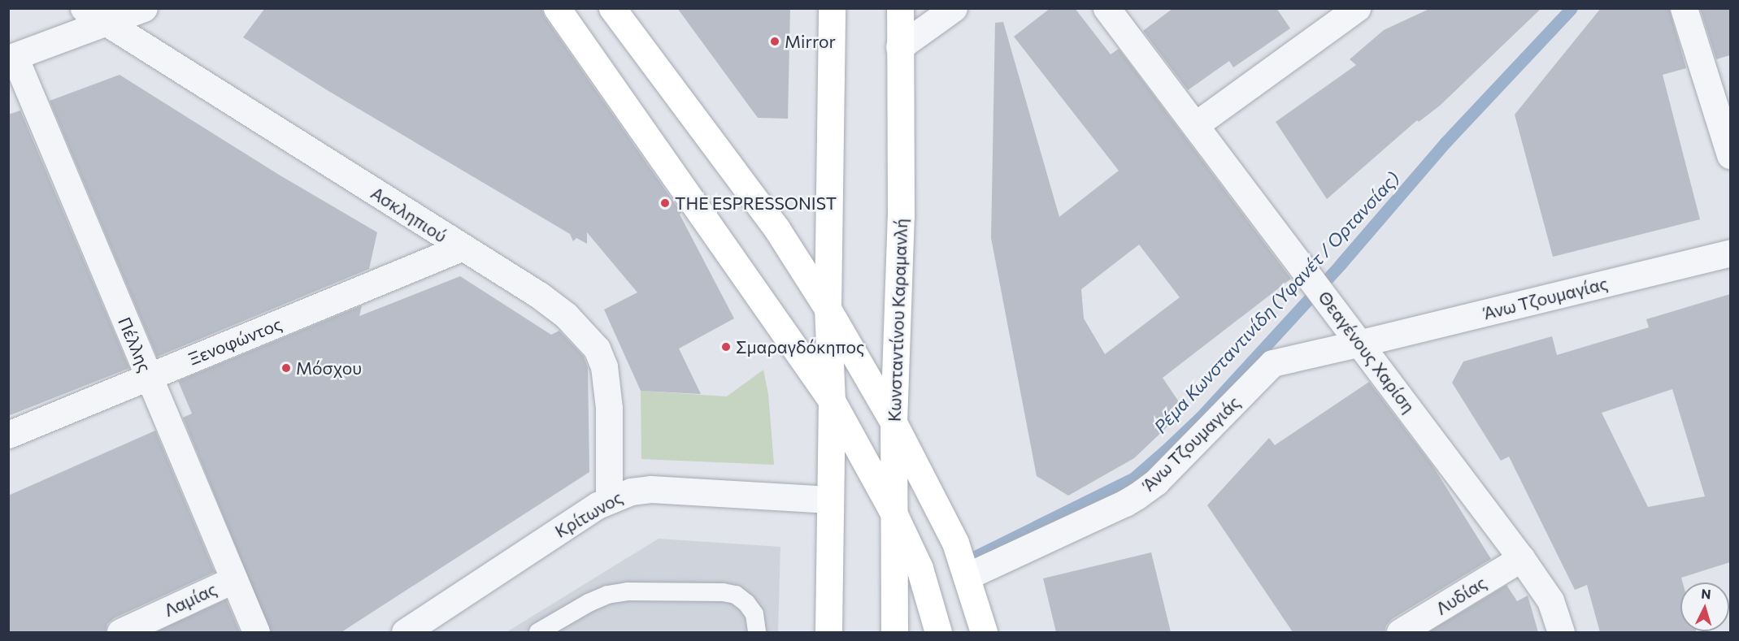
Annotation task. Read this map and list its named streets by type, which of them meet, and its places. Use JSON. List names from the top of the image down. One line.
{"streets":{"main road":["Κωνσταντίνου Καραμανλή"],"street":["Ασκληπιού","Άνω Τζουμαγίας","Ξενοφώντος","Πέλλης","Θεαγένους Χαρίση","Άνω Τζουμαγιάς","Κρίτωνος","Λυδίας","Λαμίας"]},"crossings":[["Ασκληπιού","Ξενοφώντος"],["Ασκληπιού","Κρίτωνος"],["Άνω Τζουμαγίας","Θεαγένους Χαρίση"],["Άνω Τζουμαγίας","Άνω Τζουμαγιάς"],["Ξενοφώντος","Πέλλης"],["Πέλλης","Λαμίας"],["Θεαγένους Χαρίση","Άνω Τζουμαγιάς"],["Θεαγένους Χαρίση","Λυδίας"]],"water":["Ρέμα Κωνσταντινίδη (Υφανέτ / Ορτανσίας)"],"places":["Mirror","THE ESPRESSONIST","Σμαραγδόκηπος","Μόσχου"],"north":"top"}
